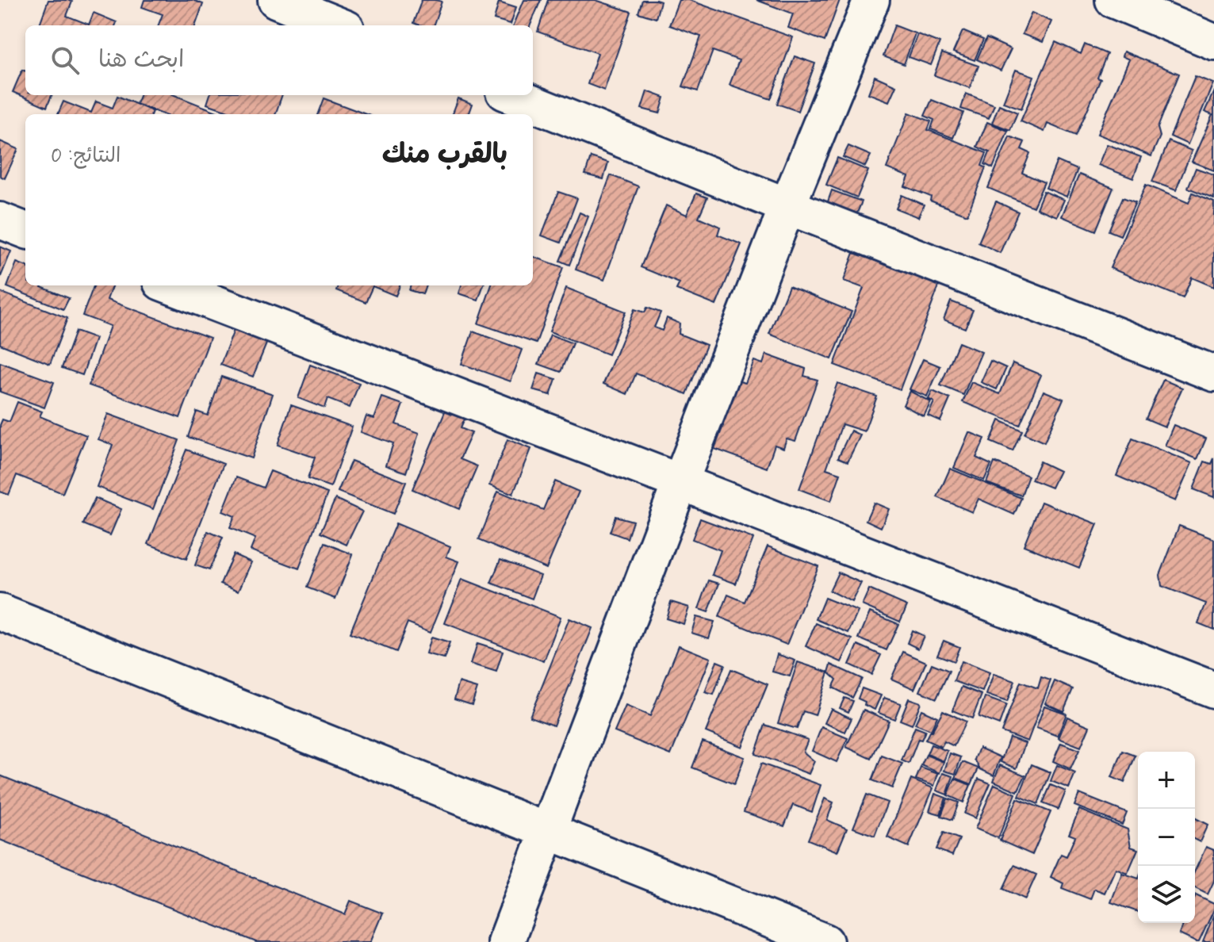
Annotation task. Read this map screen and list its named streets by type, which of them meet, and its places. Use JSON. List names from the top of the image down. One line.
{"page":{"search":"ابحث هنا","heading":["بالقرب منك","النتائج: 0"],"map_buttons":["+","−"]}}
